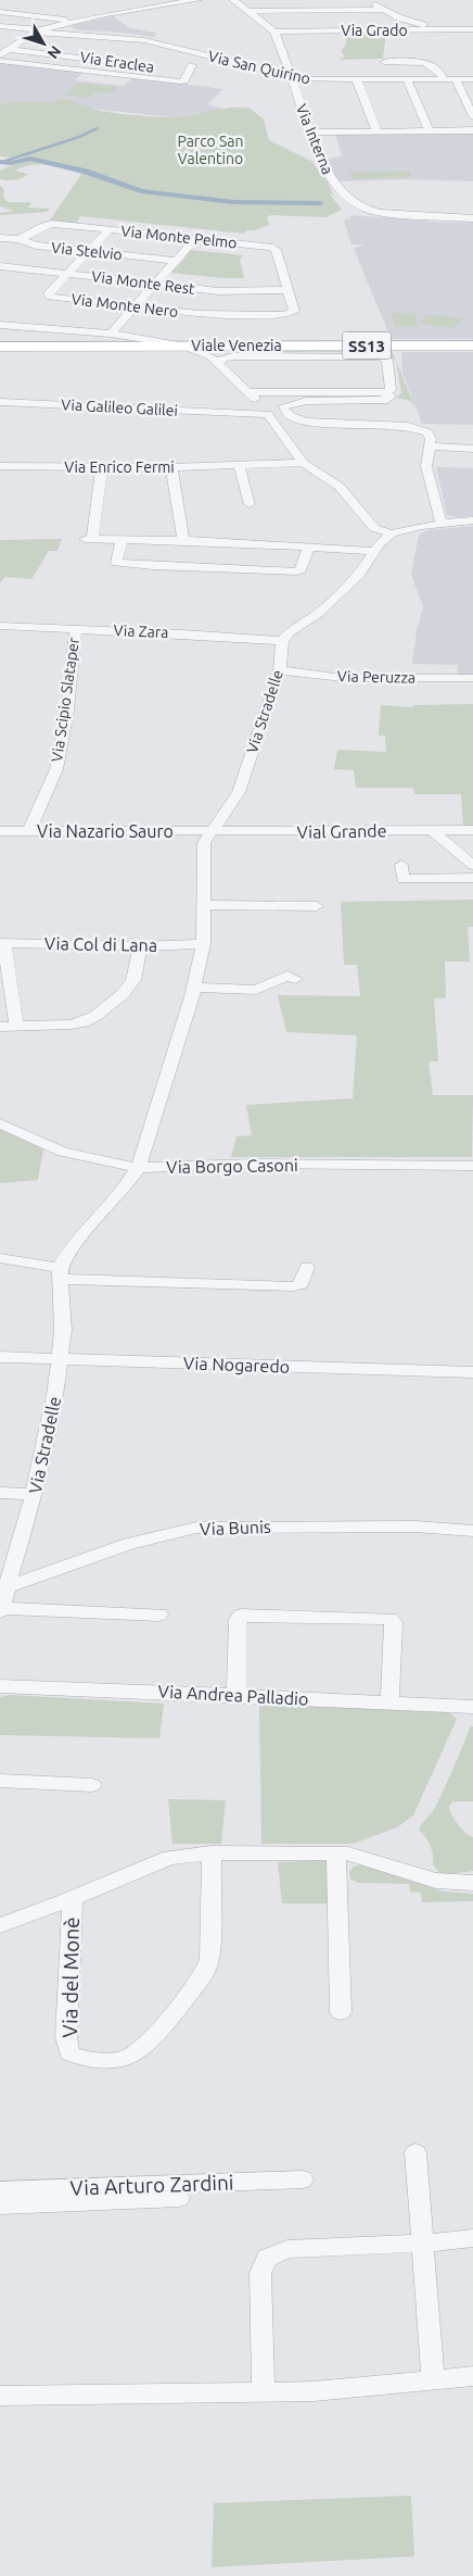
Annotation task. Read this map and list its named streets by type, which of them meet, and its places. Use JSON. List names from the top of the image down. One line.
{"streets":{"main road":["Viale Venezia","SS13"],"street":["Via Grado","Via Eraclea","Via San Quirino","Via Interna","Via Monte Pelmo","Via Stelvio","Via Monte Rest","Via Monte Nero","Via Galileo Galilei","Via Enrico Fermi","Via Zara","Via Peruzza","Via Scipio Slataper","Via Stradelle","Via Nazario Sauro","Vial Grande","Via Col di Lana","Via Borgo Casoni","Via Nogaredo","Via Bunis","Via Andrea Palladio","Via del Monè","Via Arturo Zardini"]},"crossings":[["Via Grado","Via Interna"],["Via Eraclea","Via San Quirino"],["Via San Quirino","Via Interna"],["Via Monte Pelmo","Via Stelvio"],["Via Monte Pelmo","Via Monte Rest"],["Via Monte Pelmo","Via Monte Nero"],["Via Stelvio","Via Monte Nero"],["Via Monte Rest","Via Monte Nero"],["Via Zara","Via Scipio Slataper"],["Via Zara","Via Stradelle"],["Via Peruzza","Via Stradelle"],["Via Scipio Slataper","Via Nazario Sauro"],["Via Stradelle","Via Nazario Sauro"],["Via Stradelle","Vial Grande"],["Via Stradelle","Via Col di Lana"],["Via Stradelle","Via Borgo Casoni"],["Via Stradelle","Via Nogaredo"],["Via Stradelle","Via Bunis"],["Via Nazario Sauro","Vial Grande"]],"parks":["Parco San Valentino"],"north":"bottom right"}
